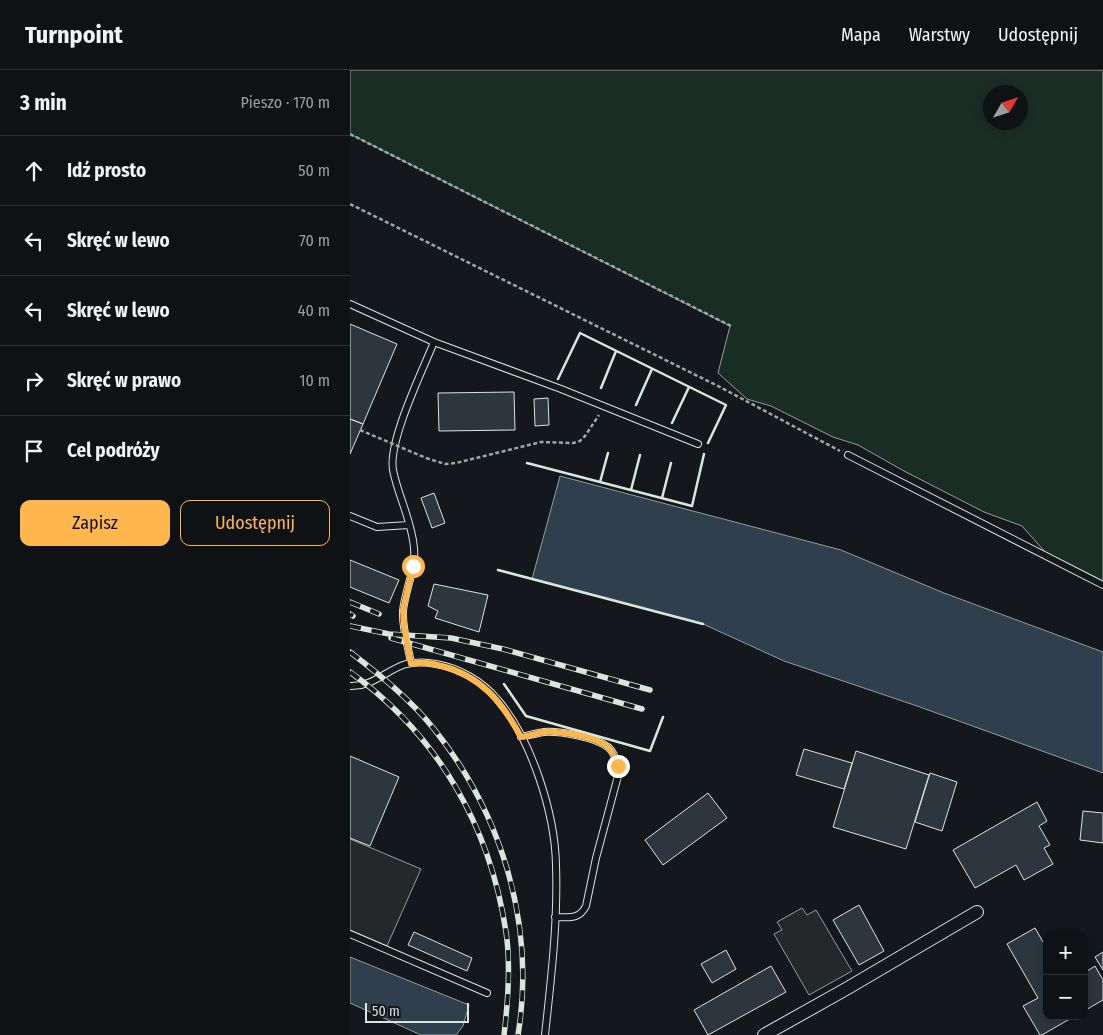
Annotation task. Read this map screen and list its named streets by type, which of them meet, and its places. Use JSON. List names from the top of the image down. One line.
{"scale_bar":"50 m","north":"top right","page":{"header":"Turnpoint","nav":["Mapa","Warstwy","Udostępnij"],"heading":["3 min","Pieszo · 170 m"],"list":[["Idź prosto","50 m"],["Skręć w lewo","70 m"],["Skręć w lewo","40 m"],["Skręć w prawo","10 m"],"Cel podróży"],"buttons":["Zapisz","Udostępnij"],"map_buttons":["+","−"],"scale":"50 m"}}
